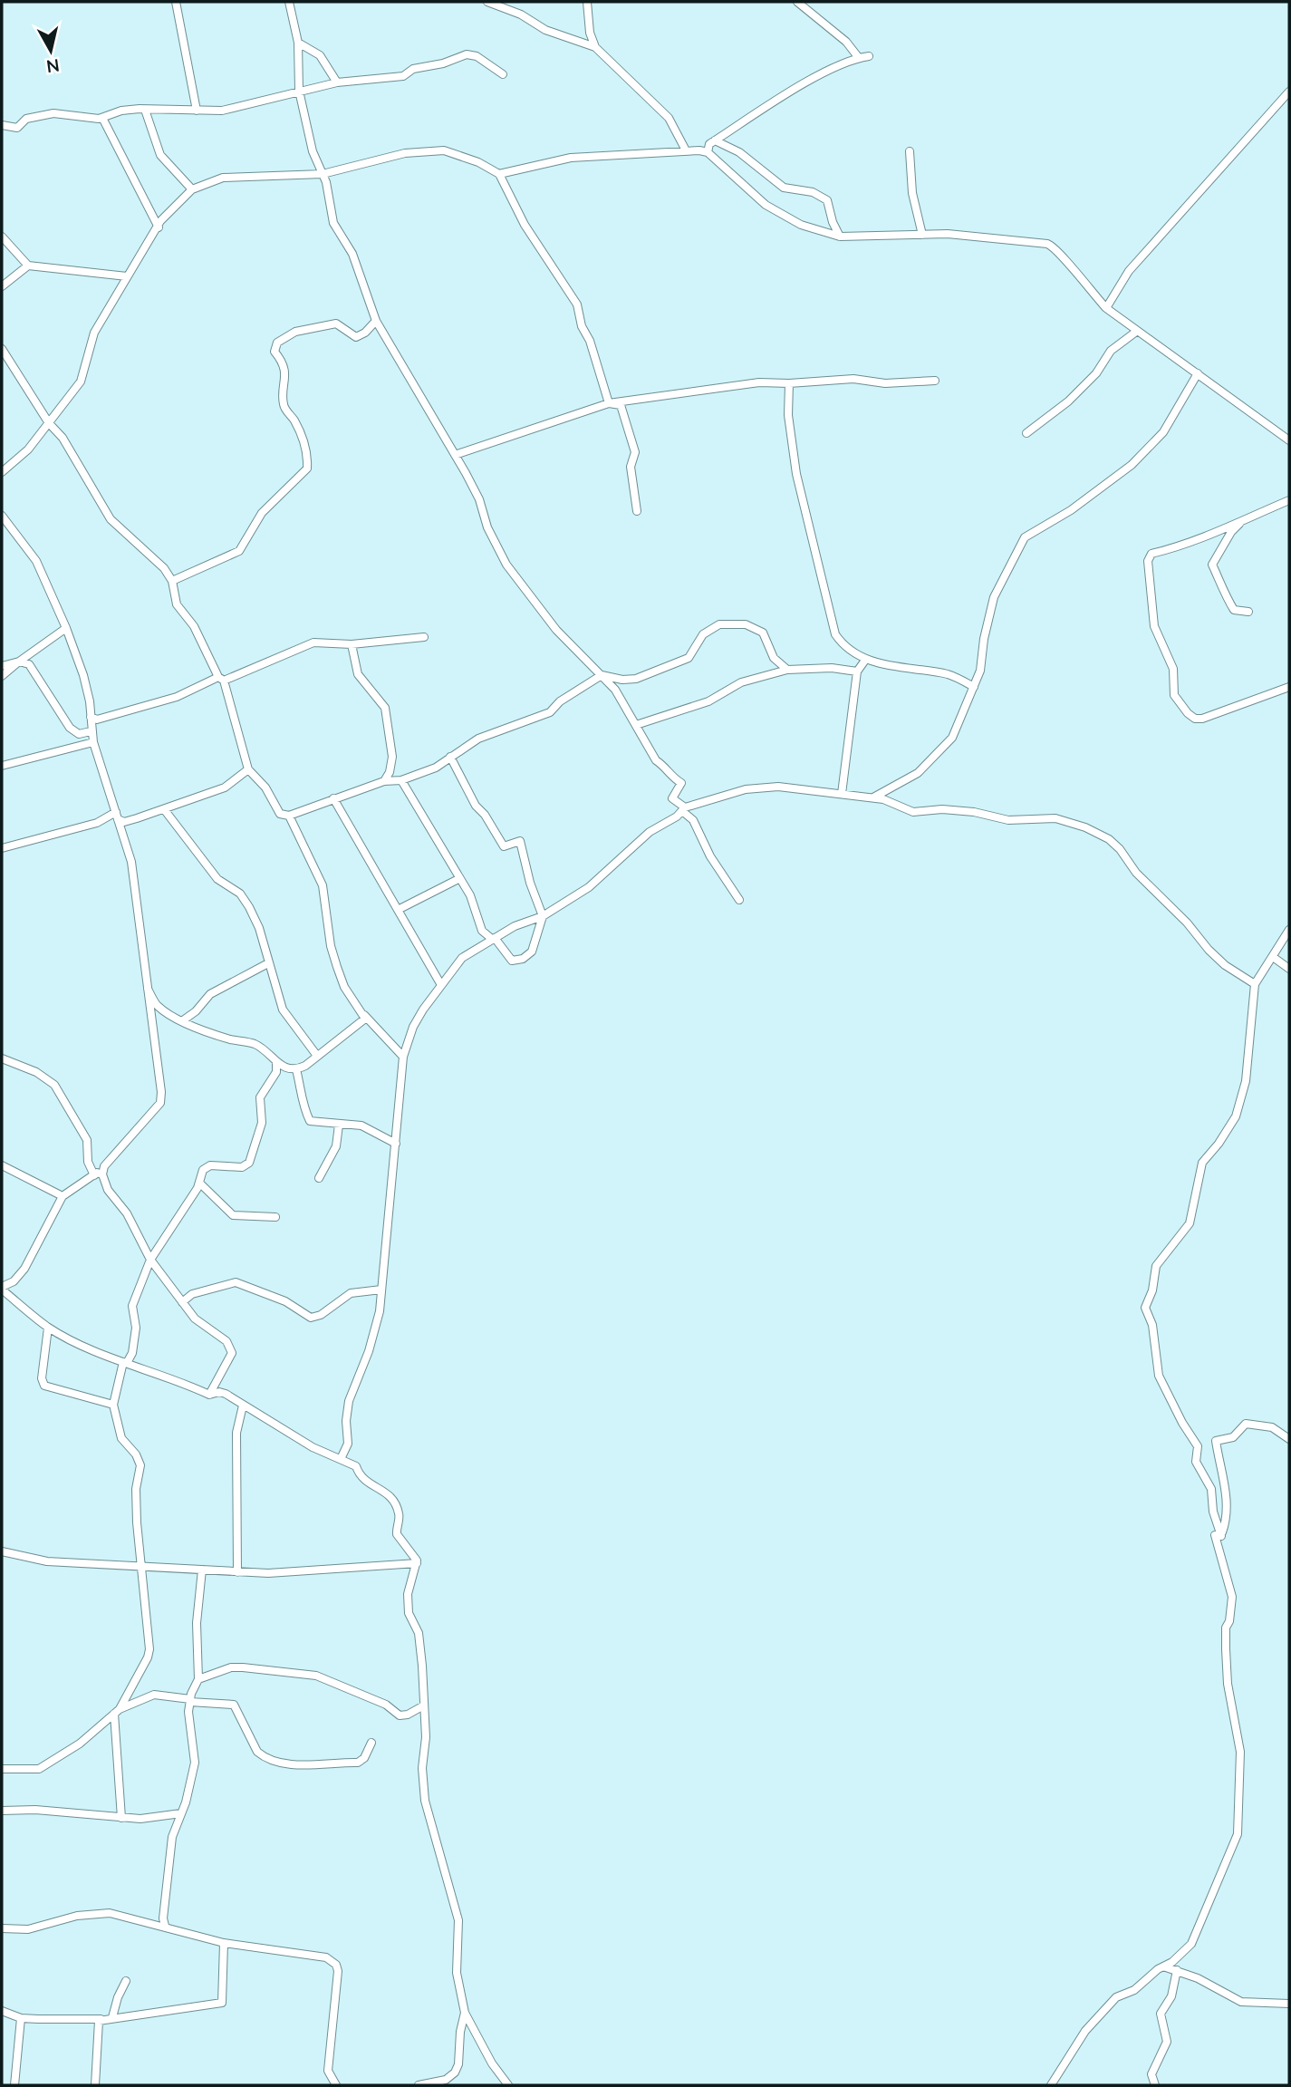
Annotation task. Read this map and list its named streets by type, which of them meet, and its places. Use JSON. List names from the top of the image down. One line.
{"north":"bottom"}
